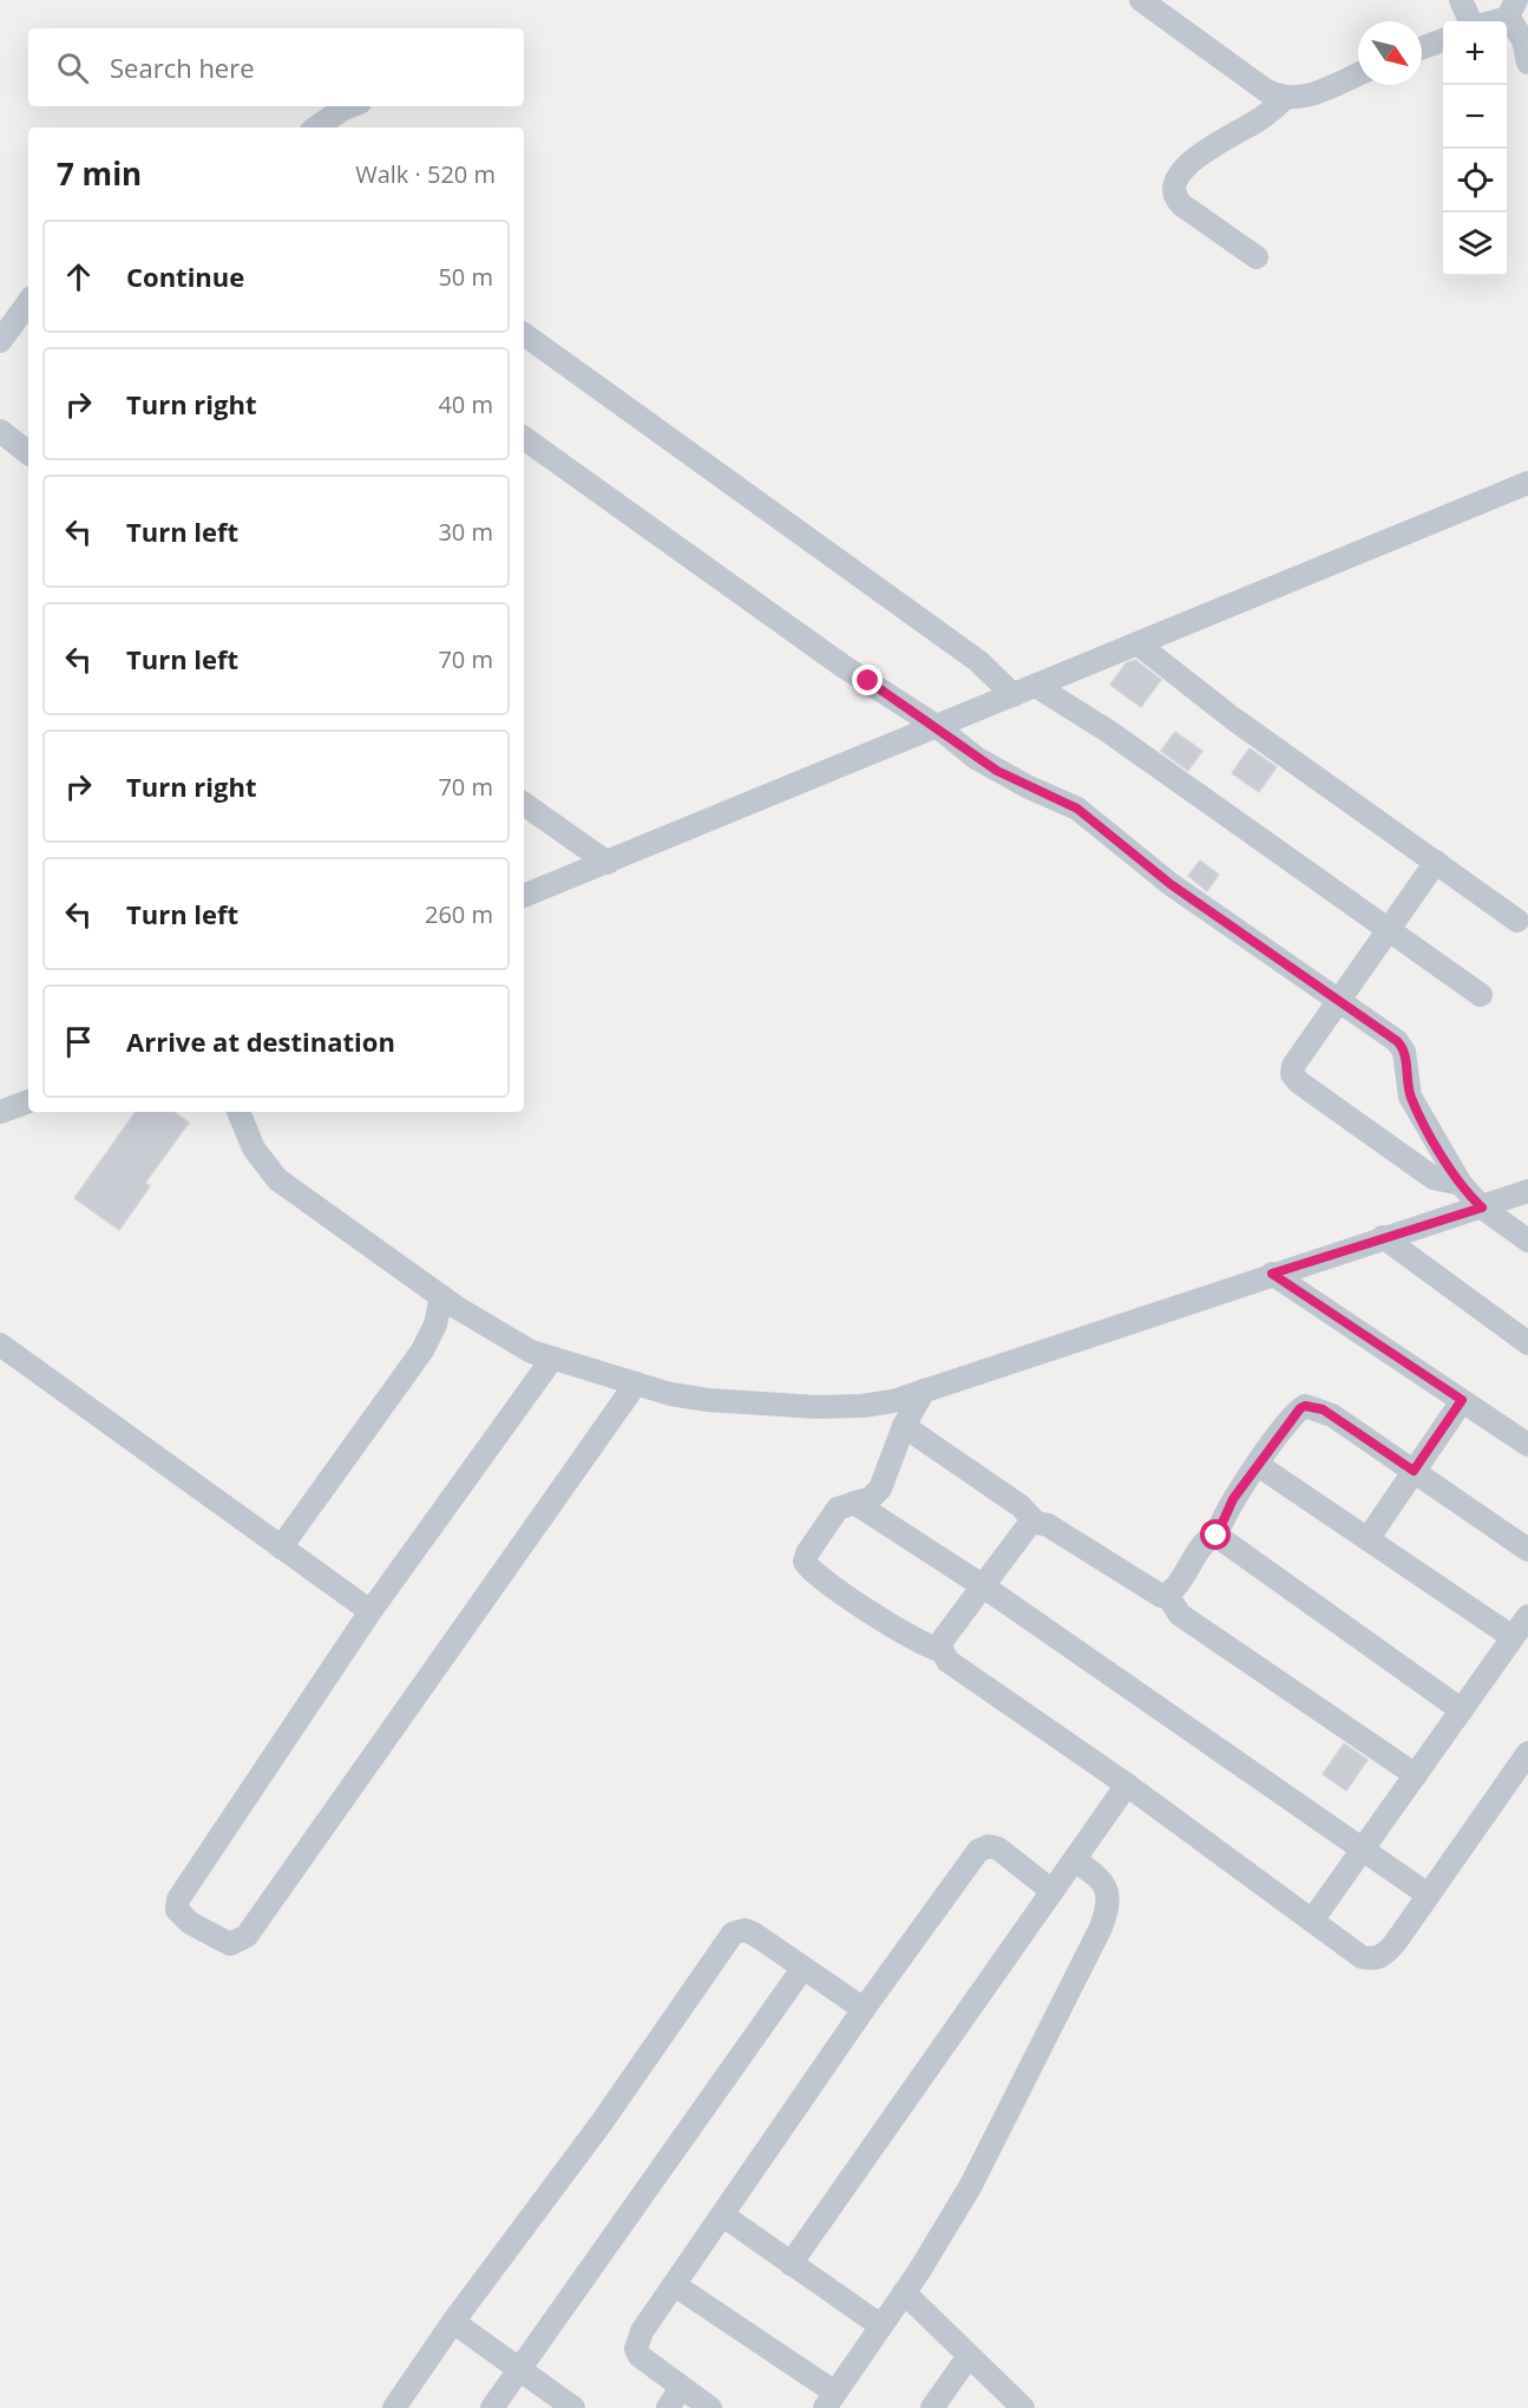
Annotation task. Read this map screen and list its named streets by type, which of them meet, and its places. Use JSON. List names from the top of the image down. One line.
{"north":"bottom right","page":{"map_buttons":["+","−"],"search":"Search here","heading":["7 min","Walk · 520 m"],"list":[["Continue","50 m"],["Turn right","40 m"],["Turn left","30 m"],["Turn left","70 m"],["Turn right","70 m"],["Turn left","260 m"],"Arrive at destination"]}}
